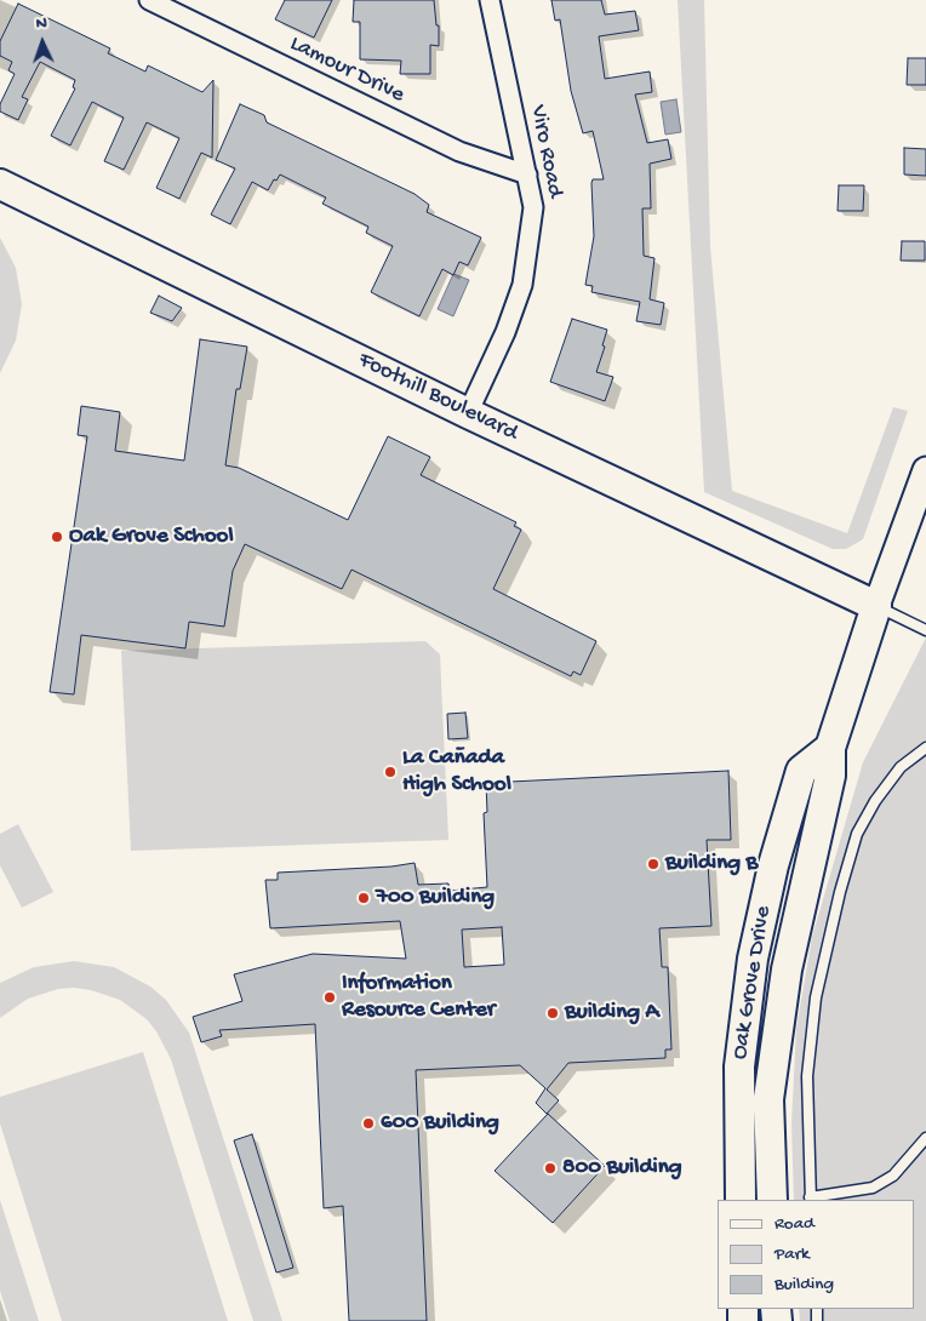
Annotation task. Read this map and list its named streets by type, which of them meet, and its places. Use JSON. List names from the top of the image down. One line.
{"streets":{"main road":["Foothill Boulevard","Oak Grove Drive"],"street":["Lamour Drive","Viro Road"]},"crossings":[["Lamour Drive","Viro Road"],["Viro Road","Foothill Boulevard"],["Foothill Boulevard","Oak Grove Drive"]],"places":["Oak Grove School","La Cañada High School","Building B","700 Building","Information Resource Center","Building A","600 Building","800 Building"],"legend":["Road","Park","Building"],"north":"top"}
